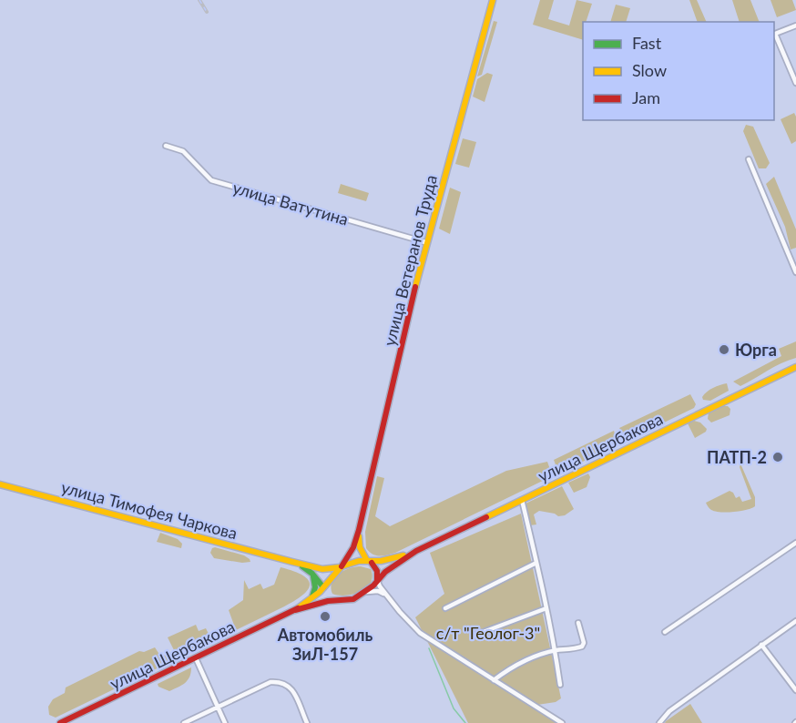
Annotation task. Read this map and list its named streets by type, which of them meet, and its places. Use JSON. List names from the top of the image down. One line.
{"streets":{"main road":["улица Ветеранов Труда","улица Щербакова","улица Тимофея Чаркова"],"street":["улица Ватутина"]},"crossings":[["улица Ватутина","улица Ветеранов Труда"]],"parks":["с/т \"Геолог-3\""],"places":["Юрга","ПАТП-2","Автомобиль ЗиЛ-157"],"legend":["Fast","Slow","Jam"]}
